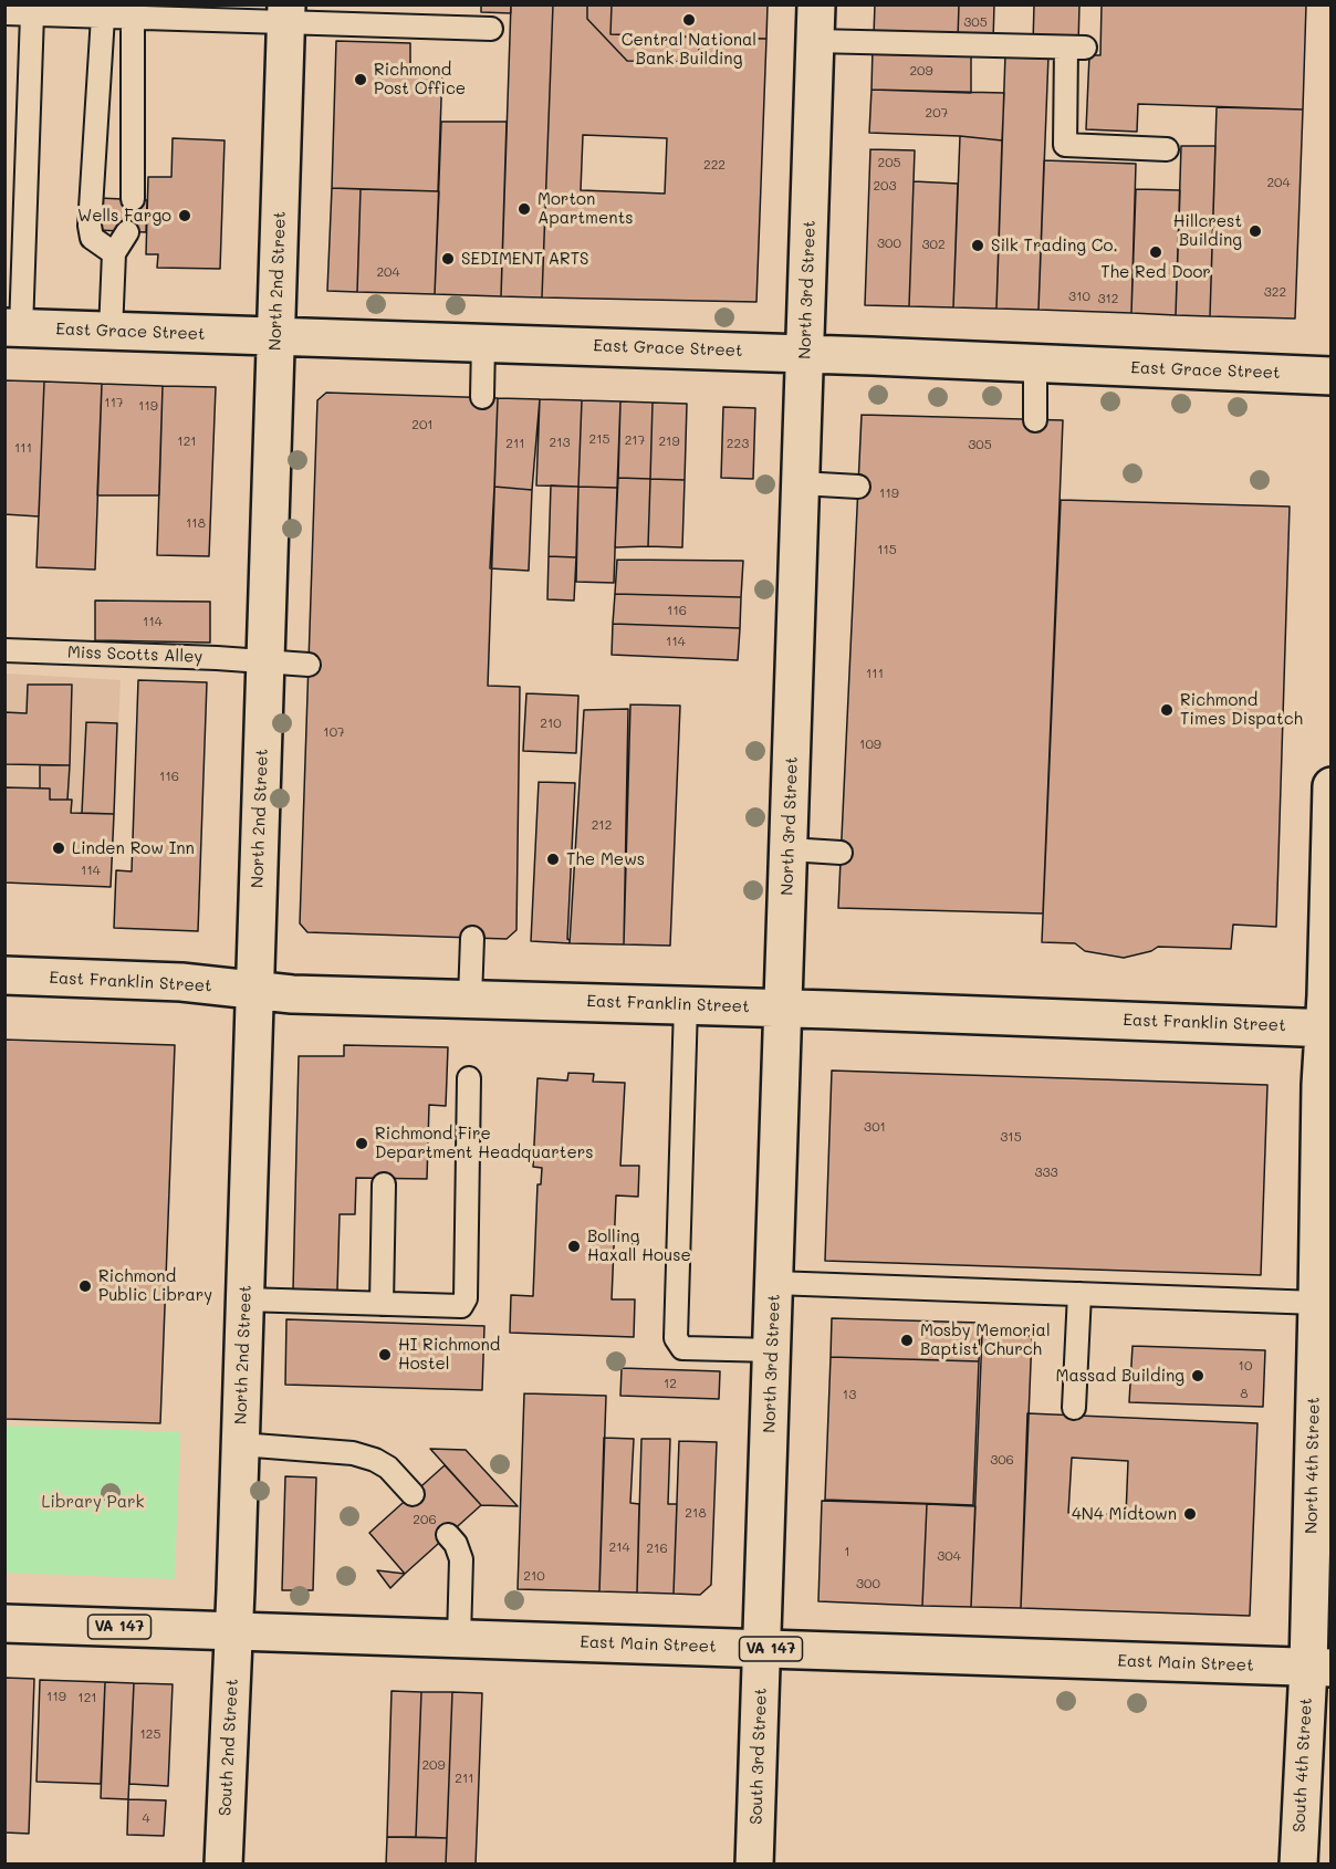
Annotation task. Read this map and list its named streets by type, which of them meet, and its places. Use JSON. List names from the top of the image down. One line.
{"streets":{"street":["North 2nd Street","North 3rd Street","East Grace Street","East Franklin Street","North 4th Street","VA 147","East Main Street","South 2nd Street","South 3rd Street","South 4th Street"],"lane":["Miss Scotts Alley"]},"crossings":[["North 2nd Street","East Grace Street"],["North 2nd Street","Miss Scotts Alley"],["North 2nd Street","East Franklin Street"],["North 2nd Street","East Main Street"],["North 2nd Street","South 2nd Street"],["North 3rd Street","East Grace Street"],["North 3rd Street","East Franklin Street"],["North 3rd Street","East Main Street"],["North 3rd Street","South 3rd Street"],["East Franklin Street","North 4th Street"],["North 4th Street","East Main Street"],["North 4th Street","South 4th Street"],["East Main Street","South 2nd Street"],["East Main Street","South 3rd Street"],["East Main Street","South 4th Street"]],"parks":["Library Park"],"places":["Central National Bank Building","Richmond Post Office","Morton Apartments","Wells Fargo","Hillcrest Building","Silk Trading Co.","The Red Door","SEDIMENT ARTS","Richmond Times Dispatch","Linden Row Inn","The Mews","Richmond Fire Department Headquarters","Bolling Haxall House","Richmond Public Library","Mosby Memorial Baptist Church","HI Richmond Hostel","Massad Building","4N4 Midtown"],"house_numbers":["305","209","207","205","222","204","203","300","302","204","322","310","312","117","119","201","215","217","121","219","213","211","223","305","111","119","118","115","116","114","114","111","210","107","109","116","212","114","301","315","333","10","12","8","13","306","218","206","214","216","1","304","210","300","119","121","125","209","211","4"]}
